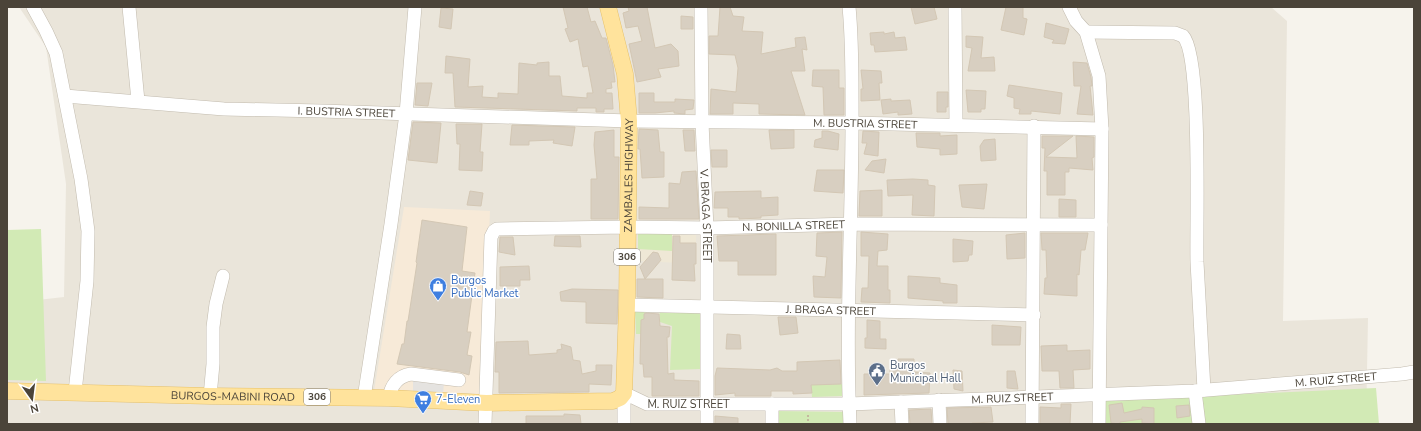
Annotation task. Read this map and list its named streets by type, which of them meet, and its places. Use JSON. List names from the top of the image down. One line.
{"streets":{"main road":["ZAMBALES HIGHWAY","306","BURGOS-MABINI ROAD"],"street":["I. BUSTRIA STREET","M. BUSTRIA STREET","V. BRAGA STREET","N. BONILLA STREET","J. BRAGA STREET","M. RUIZ STREET"]},"crossings":[["I. BUSTRIA STREET","M. BUSTRIA STREET"],["I. BUSTRIA STREET","ZAMBALES HIGHWAY"],["M. BUSTRIA STREET","ZAMBALES HIGHWAY"],["M. BUSTRIA STREET","V. BRAGA STREET"],["ZAMBALES HIGHWAY","N. BONILLA STREET"],["ZAMBALES HIGHWAY","J. BRAGA STREET"],["ZAMBALES HIGHWAY","M. RUIZ STREET"],["ZAMBALES HIGHWAY","BURGOS-MABINI ROAD"],["V. BRAGA STREET","N. BONILLA STREET"],["V. BRAGA STREET","J. BRAGA STREET"],["V. BRAGA STREET","M. RUIZ STREET"],["N. BONILLA STREET","BURGOS-MABINI ROAD"],["M. RUIZ STREET","BURGOS-MABINI ROAD"]],"places":{"shop":["Burgos Public Market"],"public building":["Burgos Municipal Hall"],"supermarket":["7-Eleven"]},"north":"bottom"}
